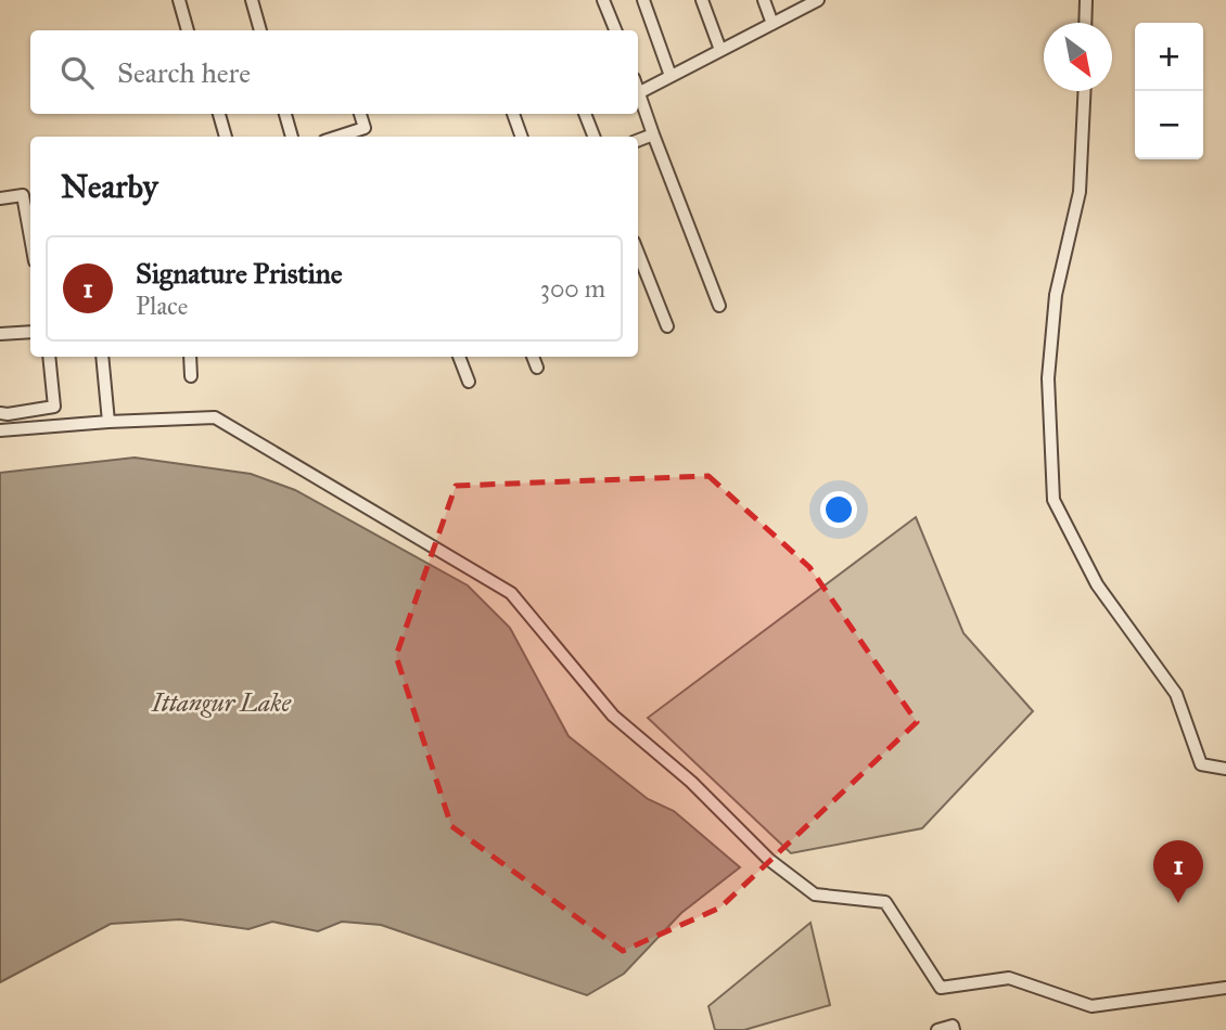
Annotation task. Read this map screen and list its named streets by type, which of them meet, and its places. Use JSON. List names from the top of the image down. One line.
{"water":["Ittangur Lake"],"north":"bottom right","page":{"map_buttons":["+","−"],"search":"Search here","heading":"Nearby","list":[{"mark":"1","name":"Signature Pristine","note":"Place","value":"300 m"}],"pins":"1"}}
